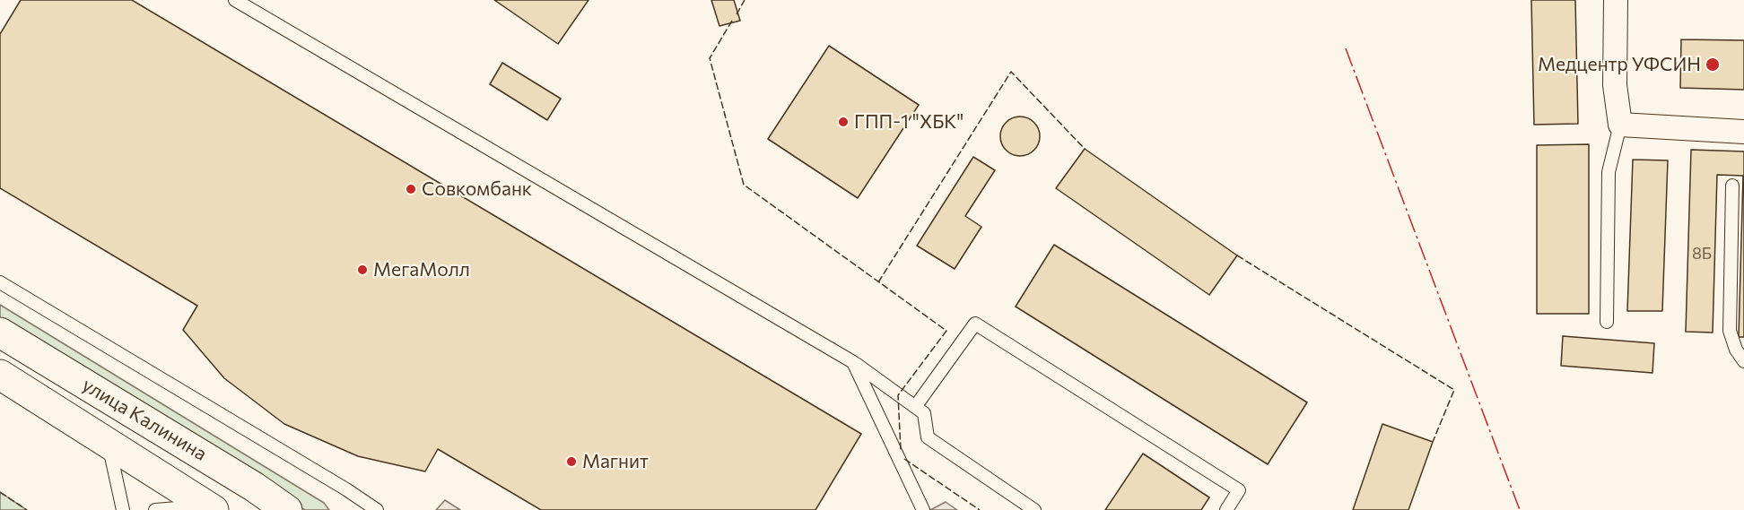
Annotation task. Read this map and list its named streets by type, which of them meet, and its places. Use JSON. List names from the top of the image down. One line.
{"streets":{"main road":["улица Калинина"]},"places":["Медцентр УФСИН","ГПП-1 \"ХБК\"","Совкомбанк","МегаМолл","Магнит"],"house_numbers":["8Б"]}
